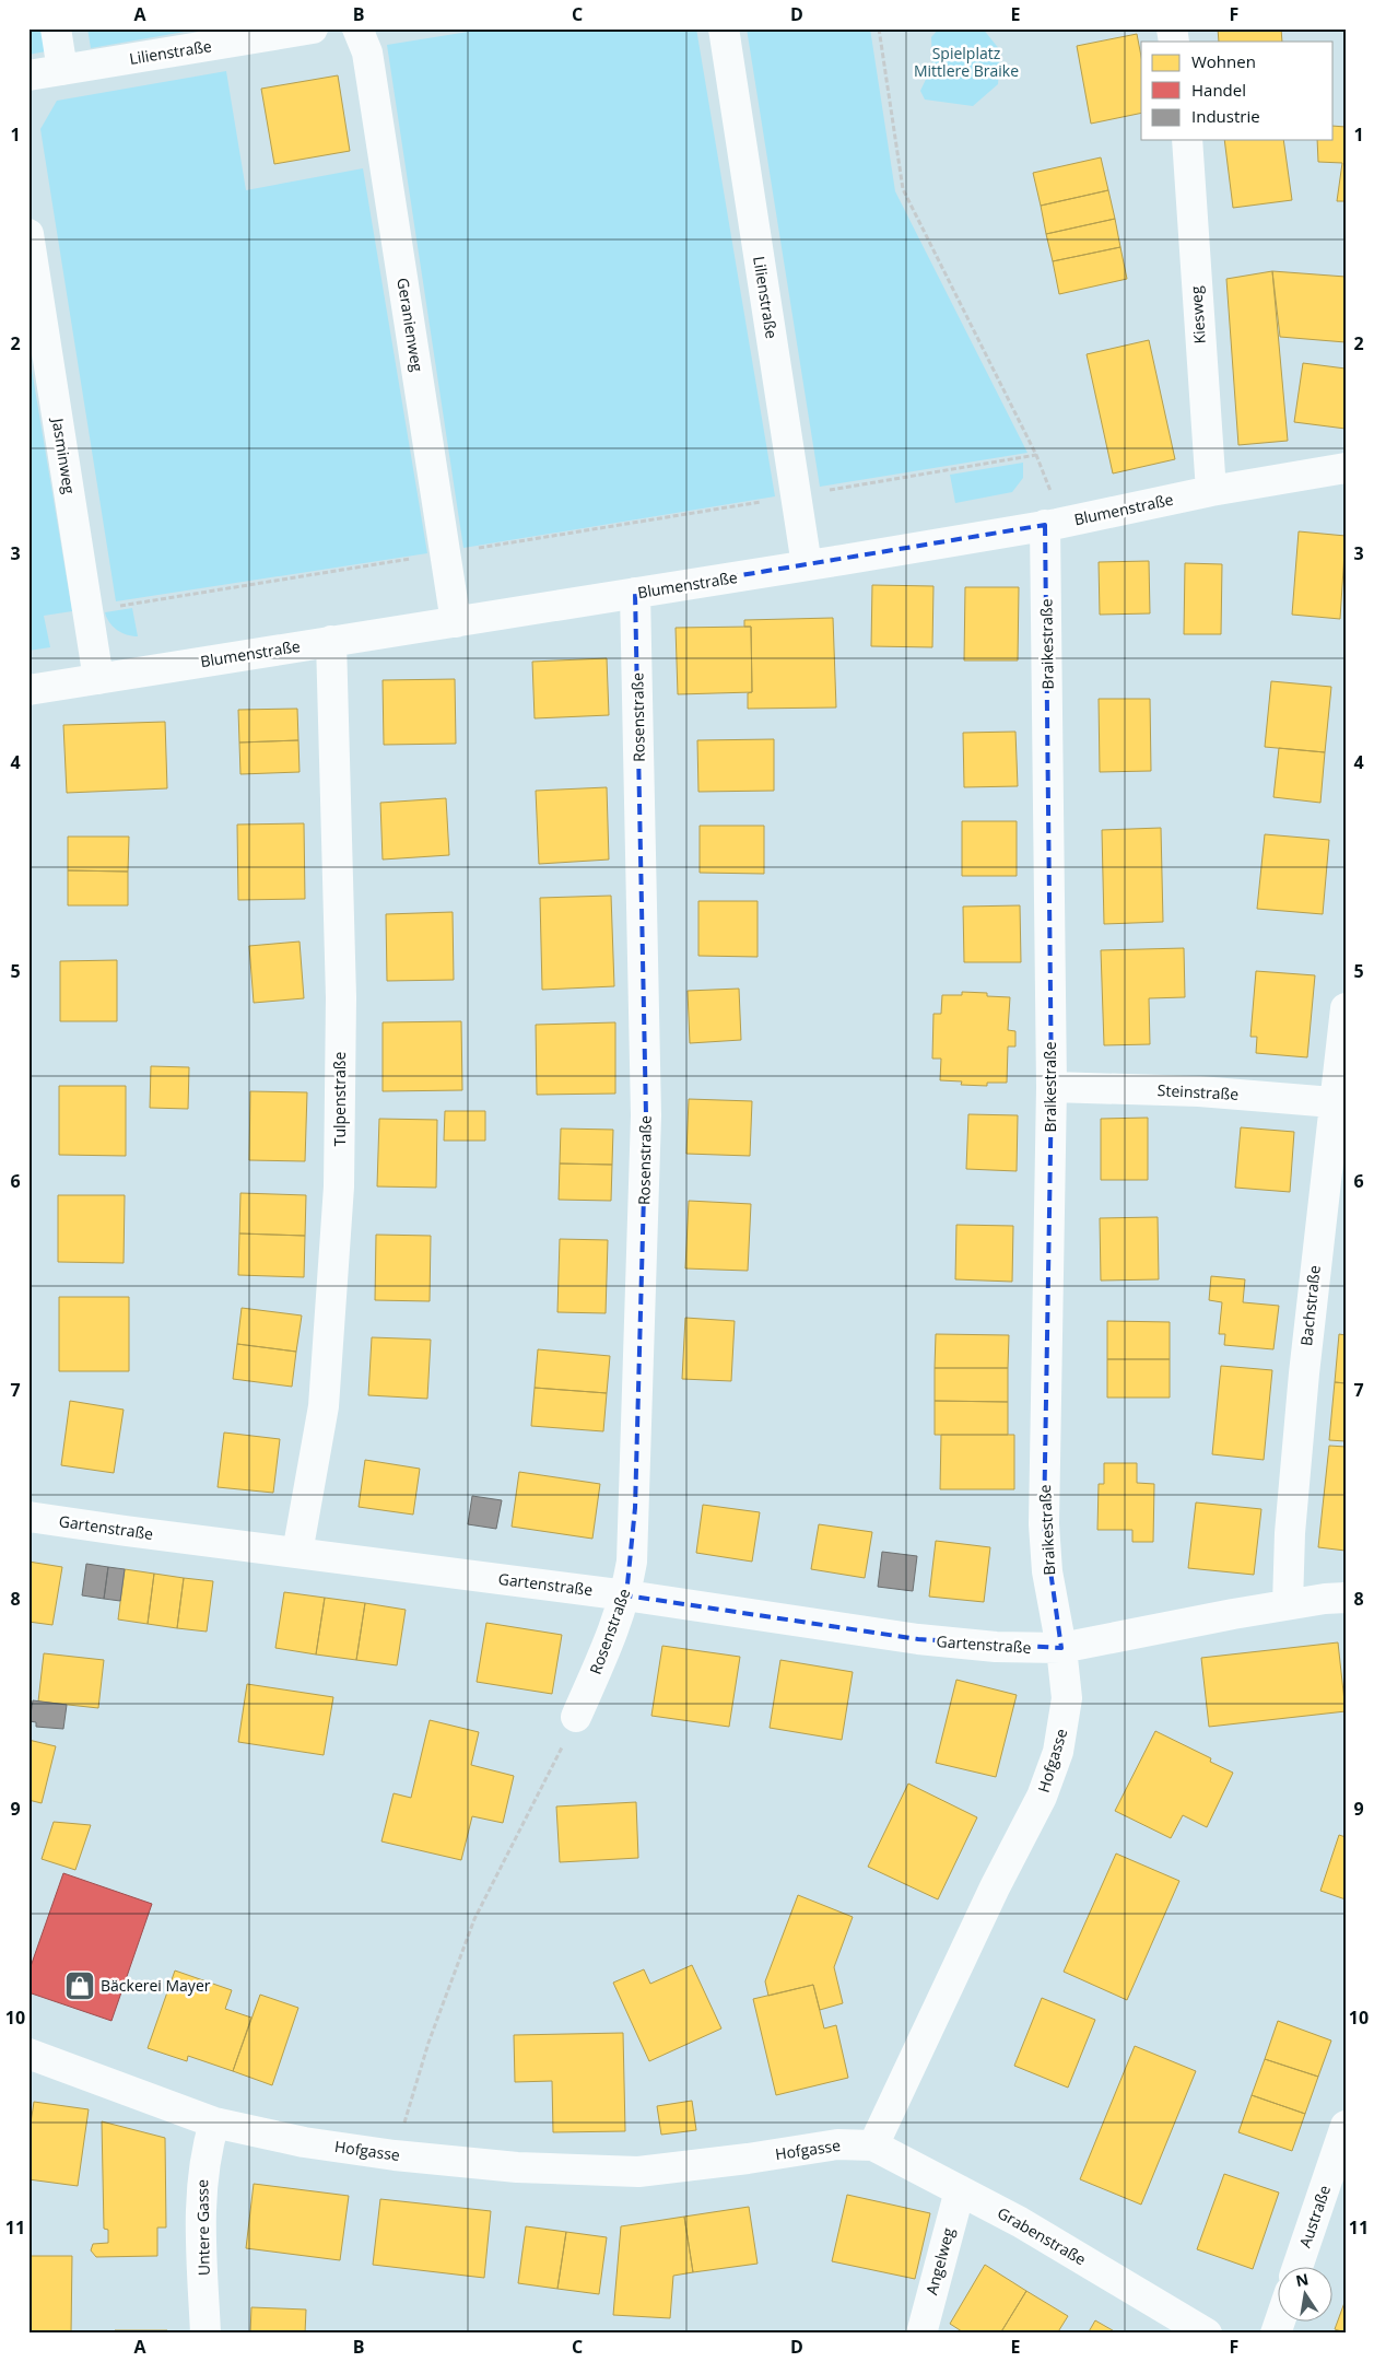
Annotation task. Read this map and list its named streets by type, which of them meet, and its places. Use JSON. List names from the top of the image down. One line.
{"streets":{"street":["Lilienstraße","Kiesweg","Geranienweg","Jasminweg","Blumenstraße","Braikestraße","Rosenstraße","Steinstraße","Tulpenstraße","Bachstraße","Gartenstraße","Hofgasse","Austraße","Untere Gasse","Grabenstraße","Angelweg"]},"crossings":[["Lilienstraße","Blumenstraße"],["Kiesweg","Blumenstraße"],["Geranienweg","Blumenstraße"],["Jasminweg","Blumenstraße"],["Blumenstraße","Braikestraße"],["Blumenstraße","Rosenstraße"],["Blumenstraße","Tulpenstraße"],["Braikestraße","Steinstraße"],["Braikestraße","Gartenstraße"],["Braikestraße","Hofgasse"],["Rosenstraße","Gartenstraße"],["Steinstraße","Bachstraße"],["Tulpenstraße","Gartenstraße"],["Gartenstraße","Hofgasse"],["Hofgasse","Untere Gasse"],["Hofgasse","Grabenstraße"],["Grabenstraße","Angelweg"]],"parks":["Spielplatz Mittlere Braike"],"places":{"shop":["Bäckerei Mayer"]},"legend":["Wohnen","Handel","Industrie"],"north":"top","grid":{"columns":["A","B","C","D","E","F"],"rows":["1","2","3","4","5","6","7","8","9","10","11"]}}
